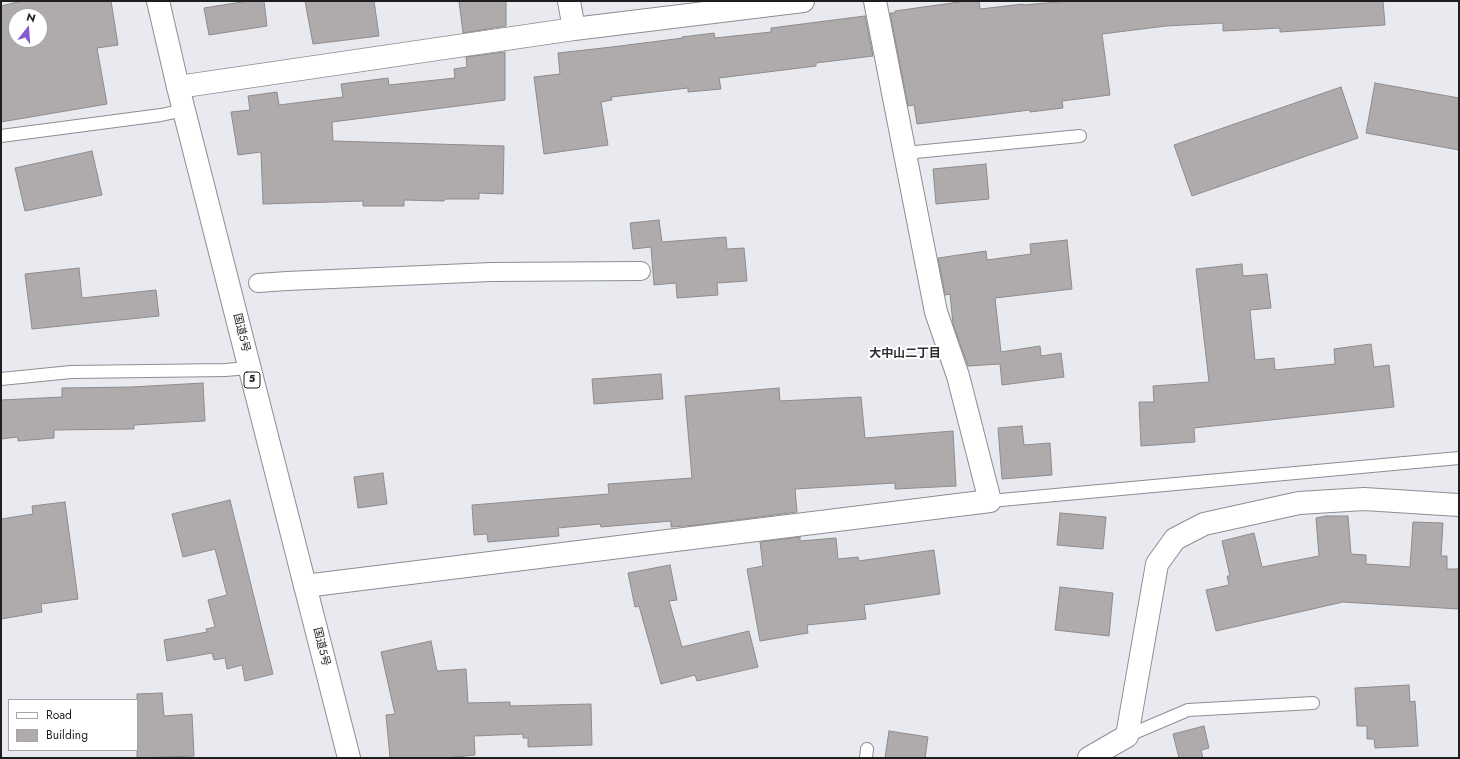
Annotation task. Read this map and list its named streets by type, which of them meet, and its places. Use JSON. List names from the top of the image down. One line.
{"streets":{"main road":["国道5号","5"]},"districts":["大中山二丁目"],"legend":["Road","Building"],"north":"top"}
